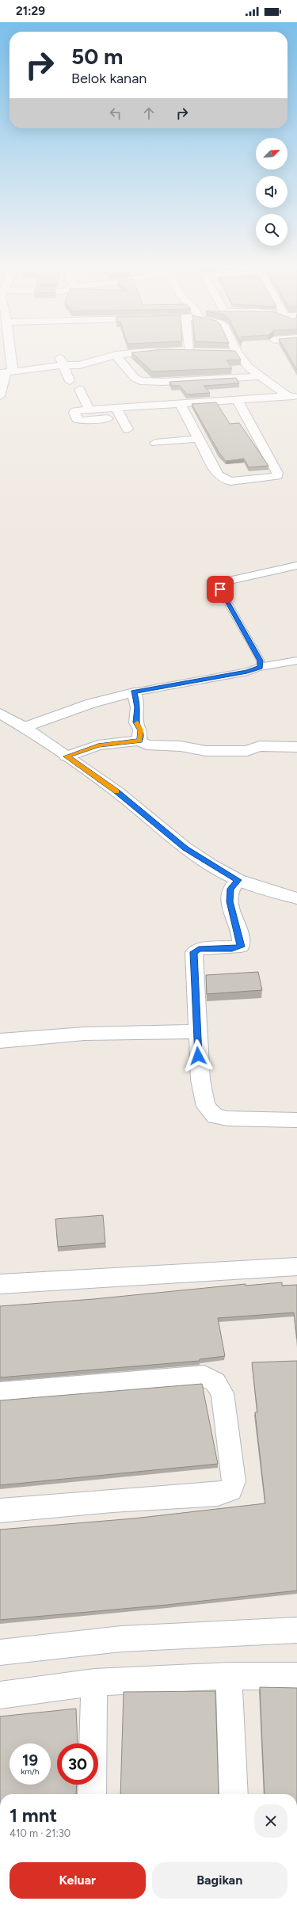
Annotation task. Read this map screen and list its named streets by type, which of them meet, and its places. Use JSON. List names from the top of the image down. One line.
{"north":"top right","page":{"status":"21:29","turn":["50 m","Belok kanan"],"speed":"19 km/h","limit":"30","heading":["1 mnt","410 m · 21:30"],"buttons":["Keluar","Bagikan"]}}
